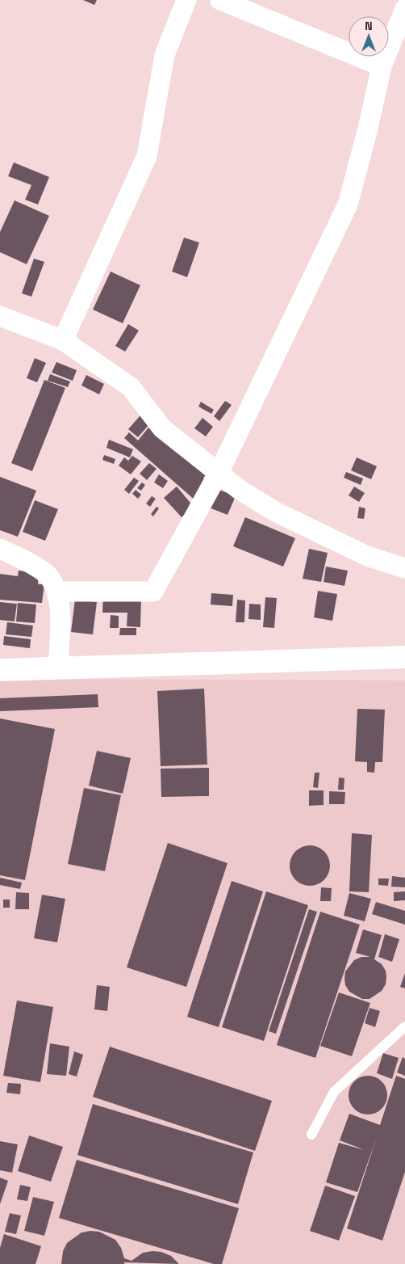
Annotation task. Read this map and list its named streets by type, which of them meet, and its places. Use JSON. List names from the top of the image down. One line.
{"north":"top"}
